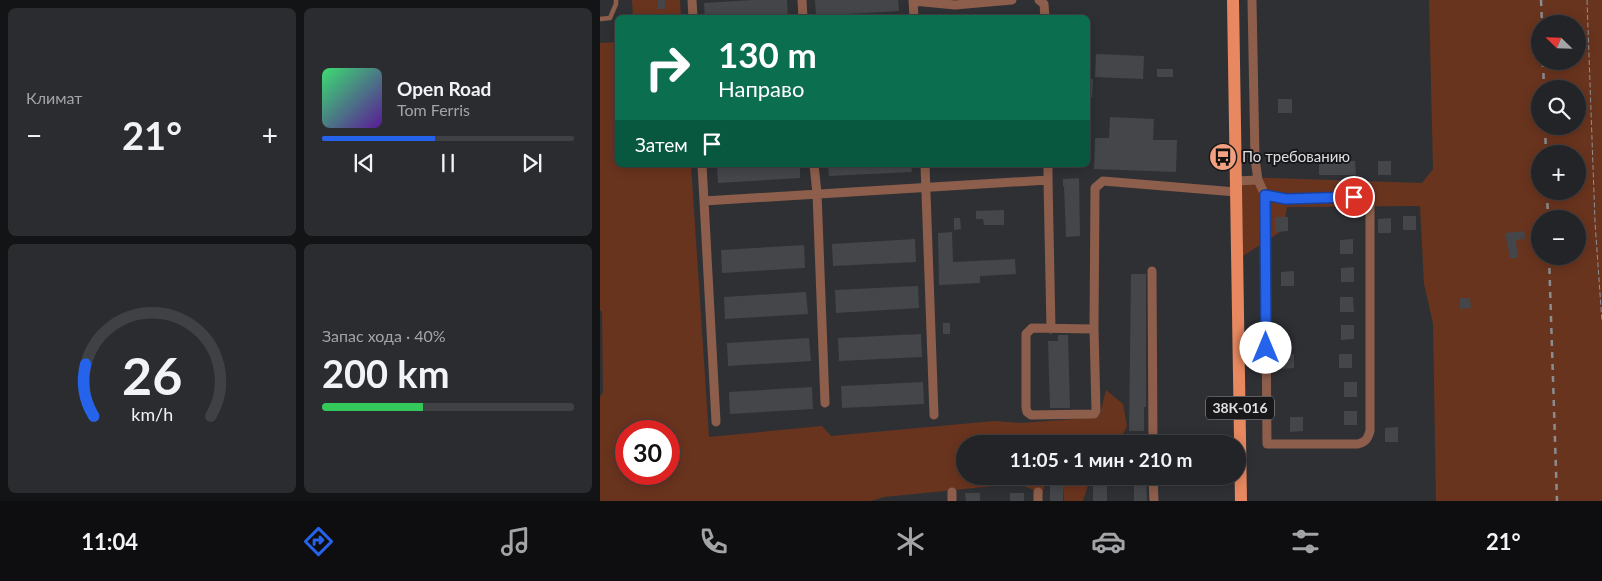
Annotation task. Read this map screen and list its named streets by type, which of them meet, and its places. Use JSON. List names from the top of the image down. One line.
{"streets":{"main road":["38К-016"]},"places":{"bus stop":["По требованию"]},"north":"top left","page":{"tile":["Климат",["Запас хода · 40%","200 km"]],"map_buttons":["+","−"],"turn":["130 m","Направо"],"song":["Open Road","Tom Ferris"],"heat":["−","21°","+"],"then":"Затем","limit":"30","trip":"11:05 · 1 мин · 210 m","tabs":["11:04","21°"],"gauge":["26","km/h"]}}
